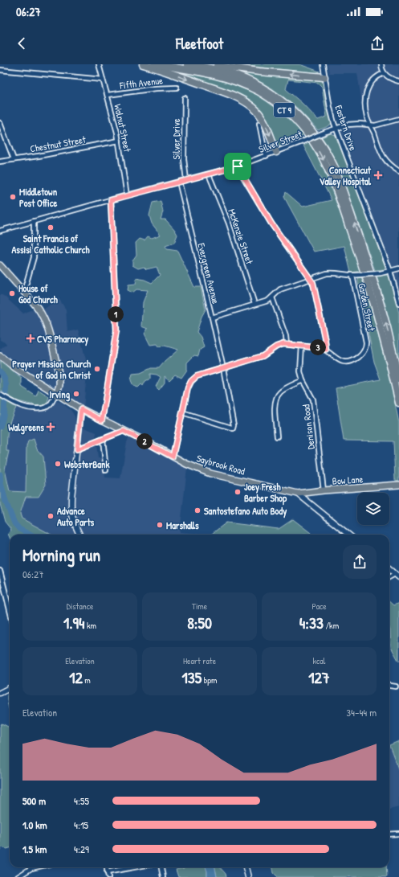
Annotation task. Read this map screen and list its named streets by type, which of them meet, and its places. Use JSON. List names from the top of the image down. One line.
{"streets":{"highway":["CT 9"],"main road":["Saybrook Road","Bow Lane"],"street":["Fifth Avenue","Walnut Street","Eastern Drive","Silver Drive","Silver Street","Chestnut Street","McKenzie Street","Evergreen Avenue","Garden Street","Denison Road"]},"crossings":[["Fifth Avenue","Walnut Street"],["Walnut Street","Silver Street"],["Walnut Street","Chestnut Street"],["Eastern Drive","Silver Street"],["Silver Drive","Silver Street"],["Silver Street","McKenzie Street"],["Silver Street","Evergreen Avenue"],["Denison Road","Bow Lane"],["Saybrook Road","Bow Lane"]],"places":{"health":["Connecticut Valley Hospital","CVS Pharmacy","Walgreens"],"other":["Middletown Post Office","Saint Francis of Assisi Catholic Church","House of God Church","Prayer Mission Church of God in Christ","Irving","WebsterBank","Joey Fresh Barber Shop","Santostefano Auto Body","Advance Auto Parts","Marshalls"]},"page":{"status":"06:27","header":"Fleetfoot","pins":["1","3","2"],"heading":["Morning run","06:27"],"stats":[["Distance","1.94 km"],["Time","8:50"],["Pace","4:33 /km"],["Elevation","12 m"],["Heart rate","135 bpm"],["kcal","127"]],"chart":["Elevation","34–44 m"],"list":[{"name":"500 m","note":"4:55"},{"name":"1.0 km","note":"4:15"},{"name":"1.5 km","note":"4:29"}]}}
